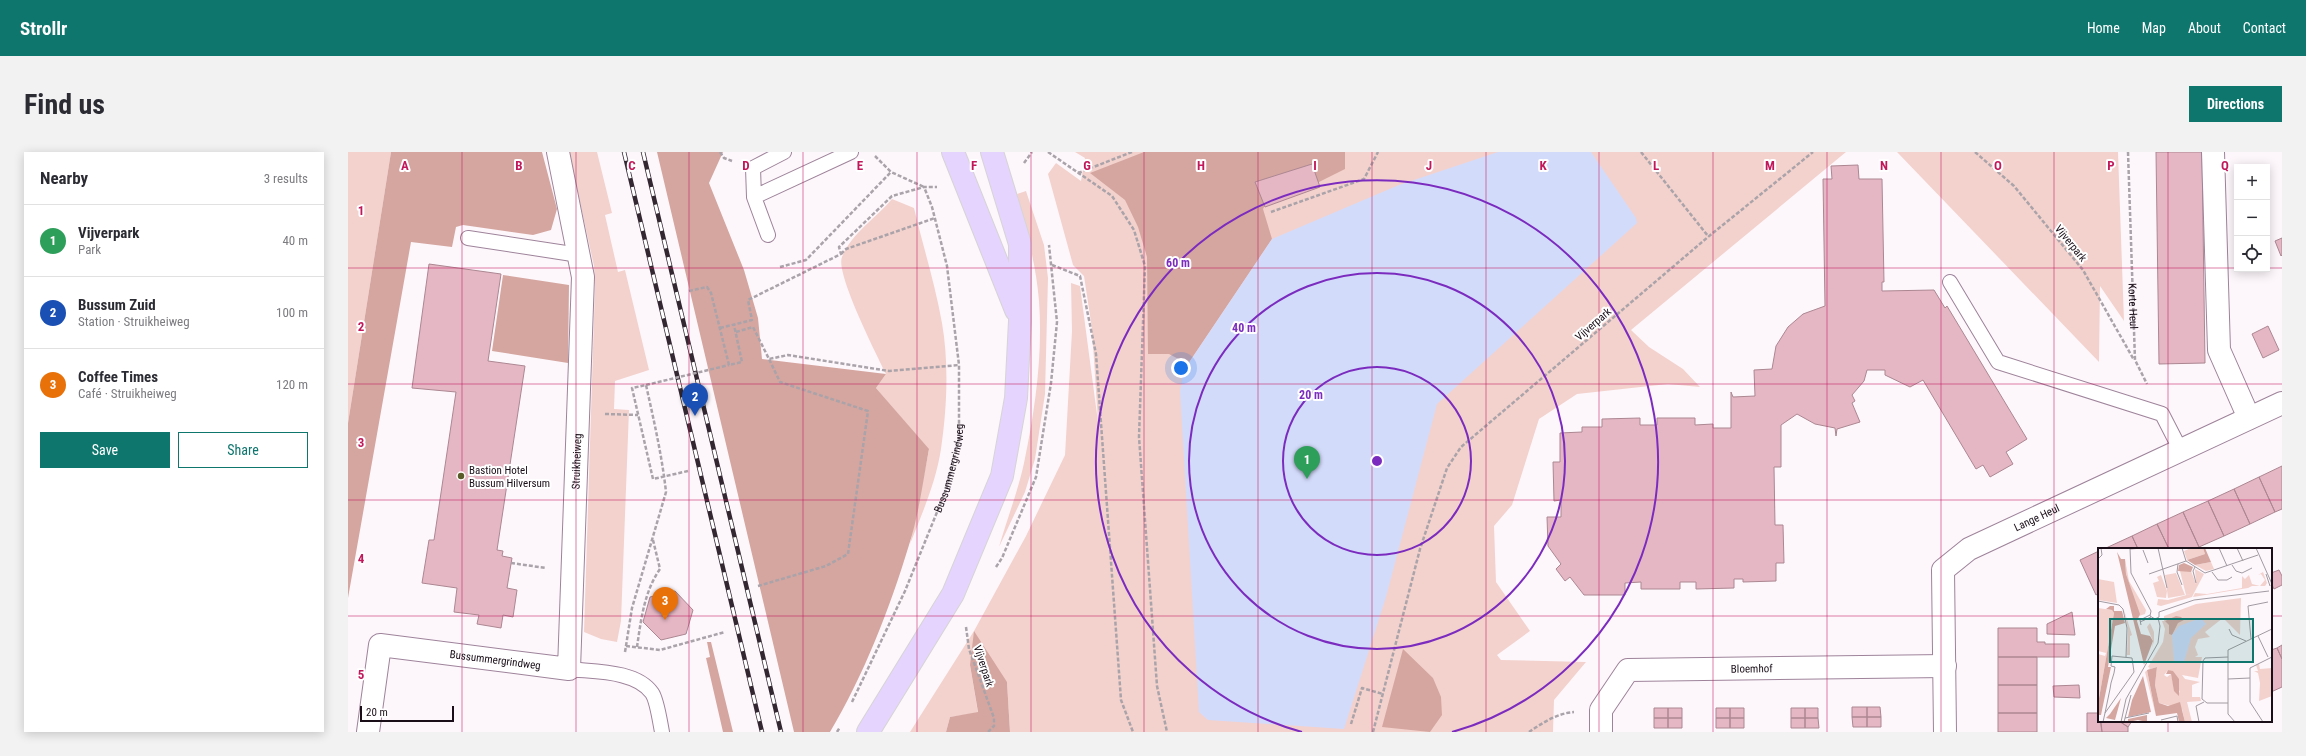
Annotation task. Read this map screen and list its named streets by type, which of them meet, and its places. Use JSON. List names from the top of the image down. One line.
{"streets":{"street":["Struikheiweg","Bussummergrindweg","Lange Heul","Bloemhof"],"path":["Vijverpark","Korte Heul"]},"crossings":[["Vijverpark","Korte Heul"],["Struikheiweg","Bussummergrindweg"],["Lange Heul","Bloemhof"]],"places":["Bastion Hotel Bussum Hilversum"],"scale_bar":"20 m","page":{"header":"Strollr","nav":["Home","Map","About","Contact"],"buttons":["Directions",["Save","Share"]],"title":"Find us","heading":["Nearby","3 results"],"map_buttons":["+","−"],"list":[{"mark":"1","name":"Vijverpark","note":"Park","value":"40 m"},{"mark":"2","name":"Bussum Zuid","note":"Station · Struikheiweg","value":"100 m"},{"mark":"3","name":"Coffee Times","note":"Café · Struikheiweg","value":"120 m"}],"pins":["2","1","3"],"scale":"20 m"},"grid":{"columns":["A","B","C","D","E","F","G","H","I","J","K","L","M","N","O","P","Q"],"rows":["1","2","3","4","5"]},"rings":["60 m","40 m","20 m"]}
